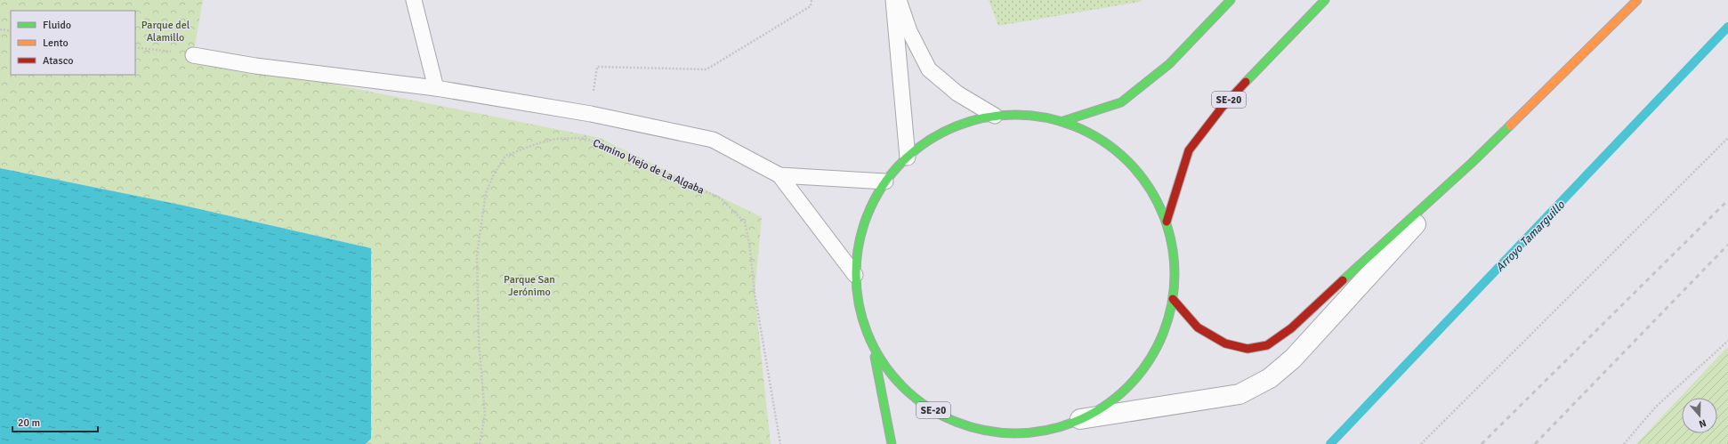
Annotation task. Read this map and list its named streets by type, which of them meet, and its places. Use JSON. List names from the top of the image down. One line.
{"streets":{"main road":["SE-20"],"path":["Camino Viejo de La Algaba"]},"water":["Arroyo Tamarguillo"],"parks":["Parque del Alamillo","Parque San Jerónimo"],"legend":["Fluido","Lento","Atasco"],"scale_bar":"20 m","north":"bottom"}
